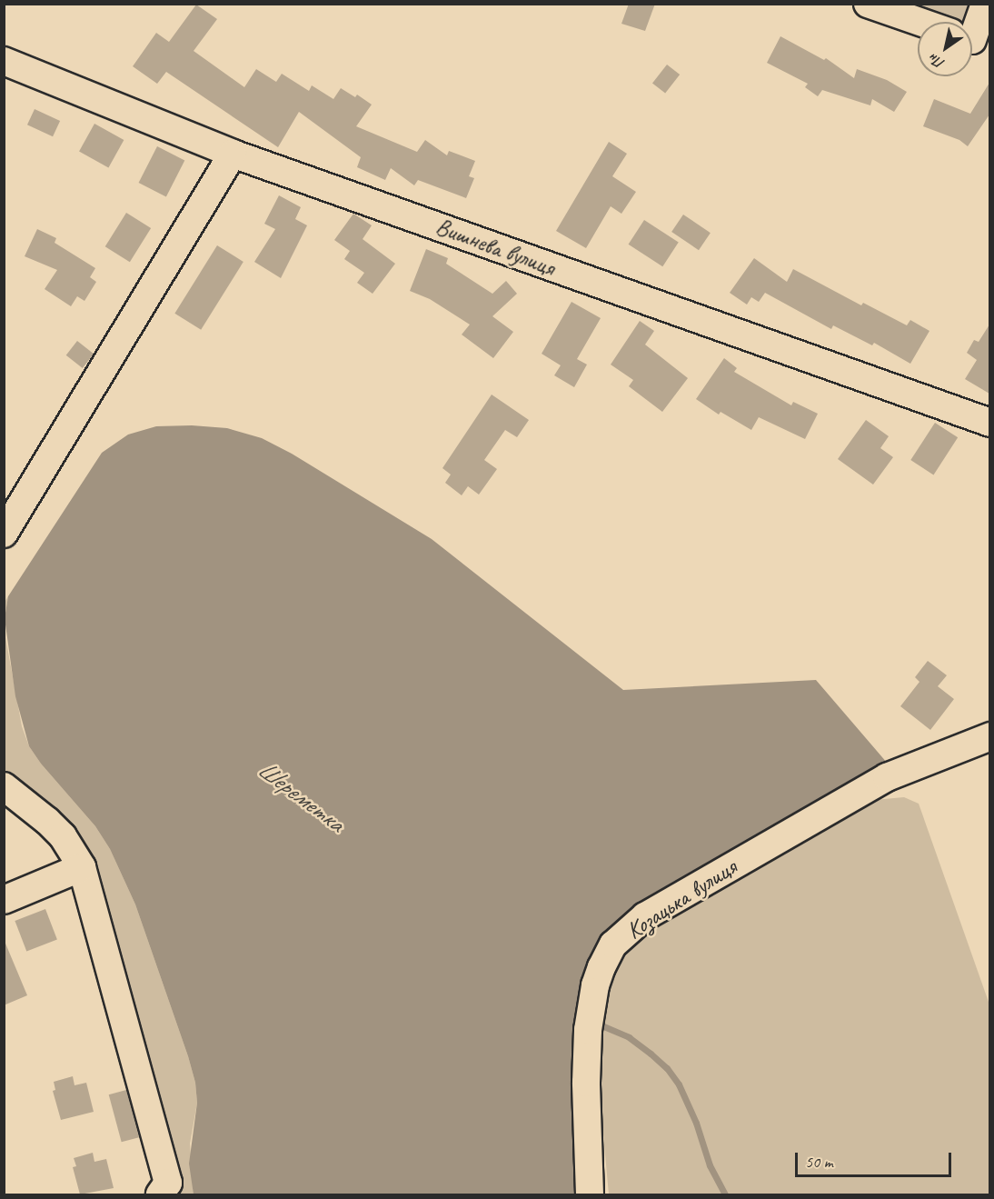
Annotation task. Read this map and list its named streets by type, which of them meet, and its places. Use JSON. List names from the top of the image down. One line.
{"streets":{"street":["Вишнева вулиця","Козацька вулиця"]},"water":["Шереметка"],"scale_bar":"50 m","north":"bottom left"}
